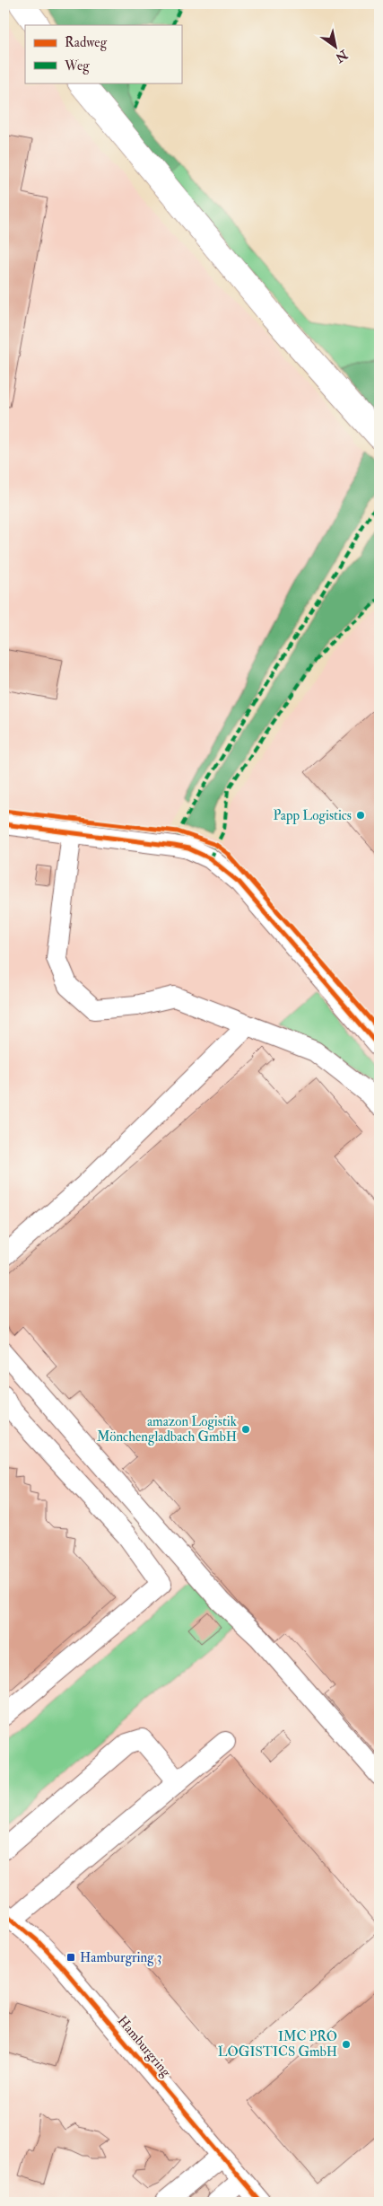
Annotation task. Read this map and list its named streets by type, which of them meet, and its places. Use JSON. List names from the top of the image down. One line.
{"streets":{"street":["Hamburgring"]},"places":{"other":["Papp Logistics","amazon Logistik Mönchengladbach GmbH","IMC PRO LOGISTICS GmbH"],"transit":["Hamburgring 3"]},"legend":["Radweg","Weg"],"north":"bottom right"}
